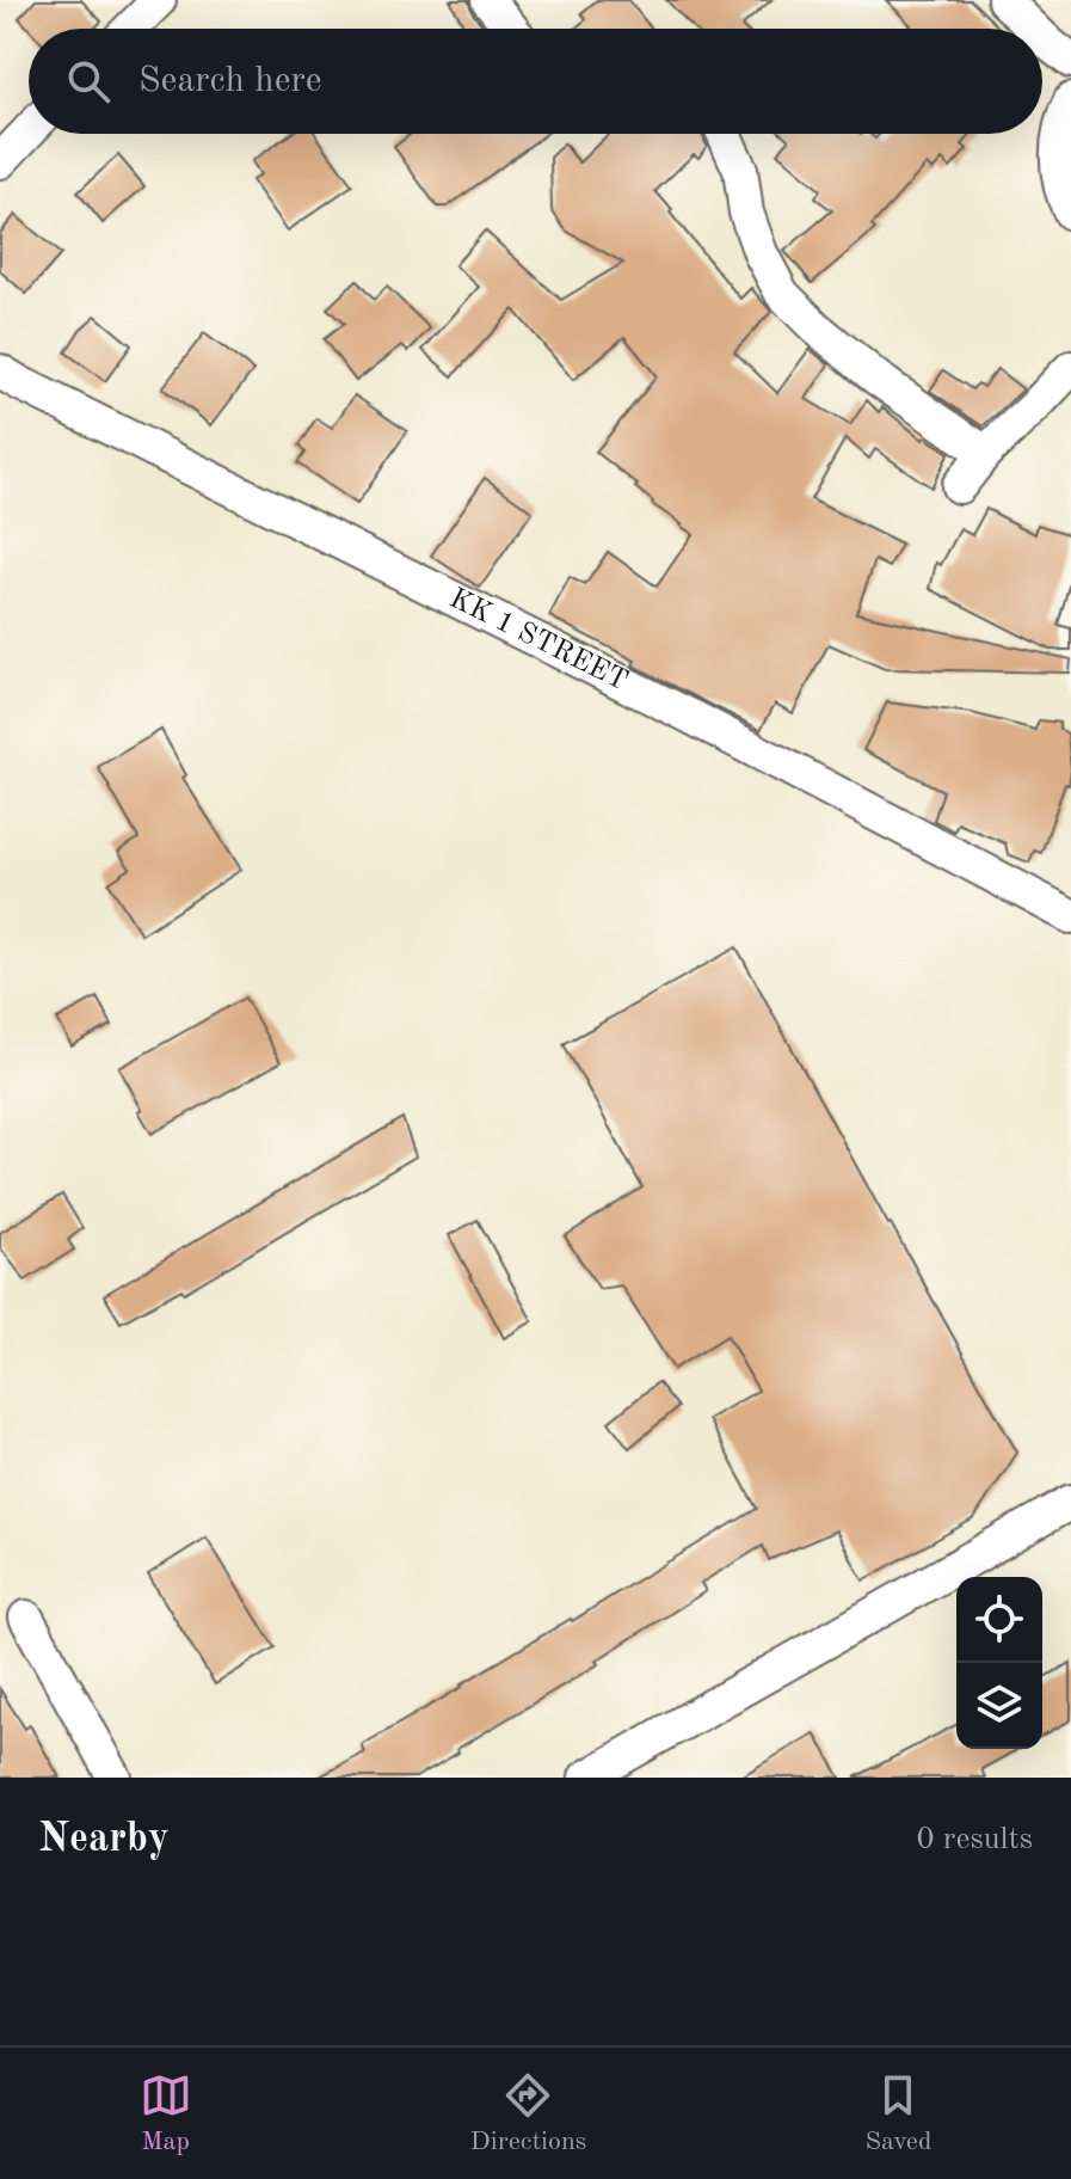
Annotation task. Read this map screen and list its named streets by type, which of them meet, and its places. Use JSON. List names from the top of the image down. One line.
{"streets":{"street":["KK 1 STREET"]},"page":{"search":"Search here","heading":["Nearby","0 results"],"nav":["Map","Directions","Saved"]}}
